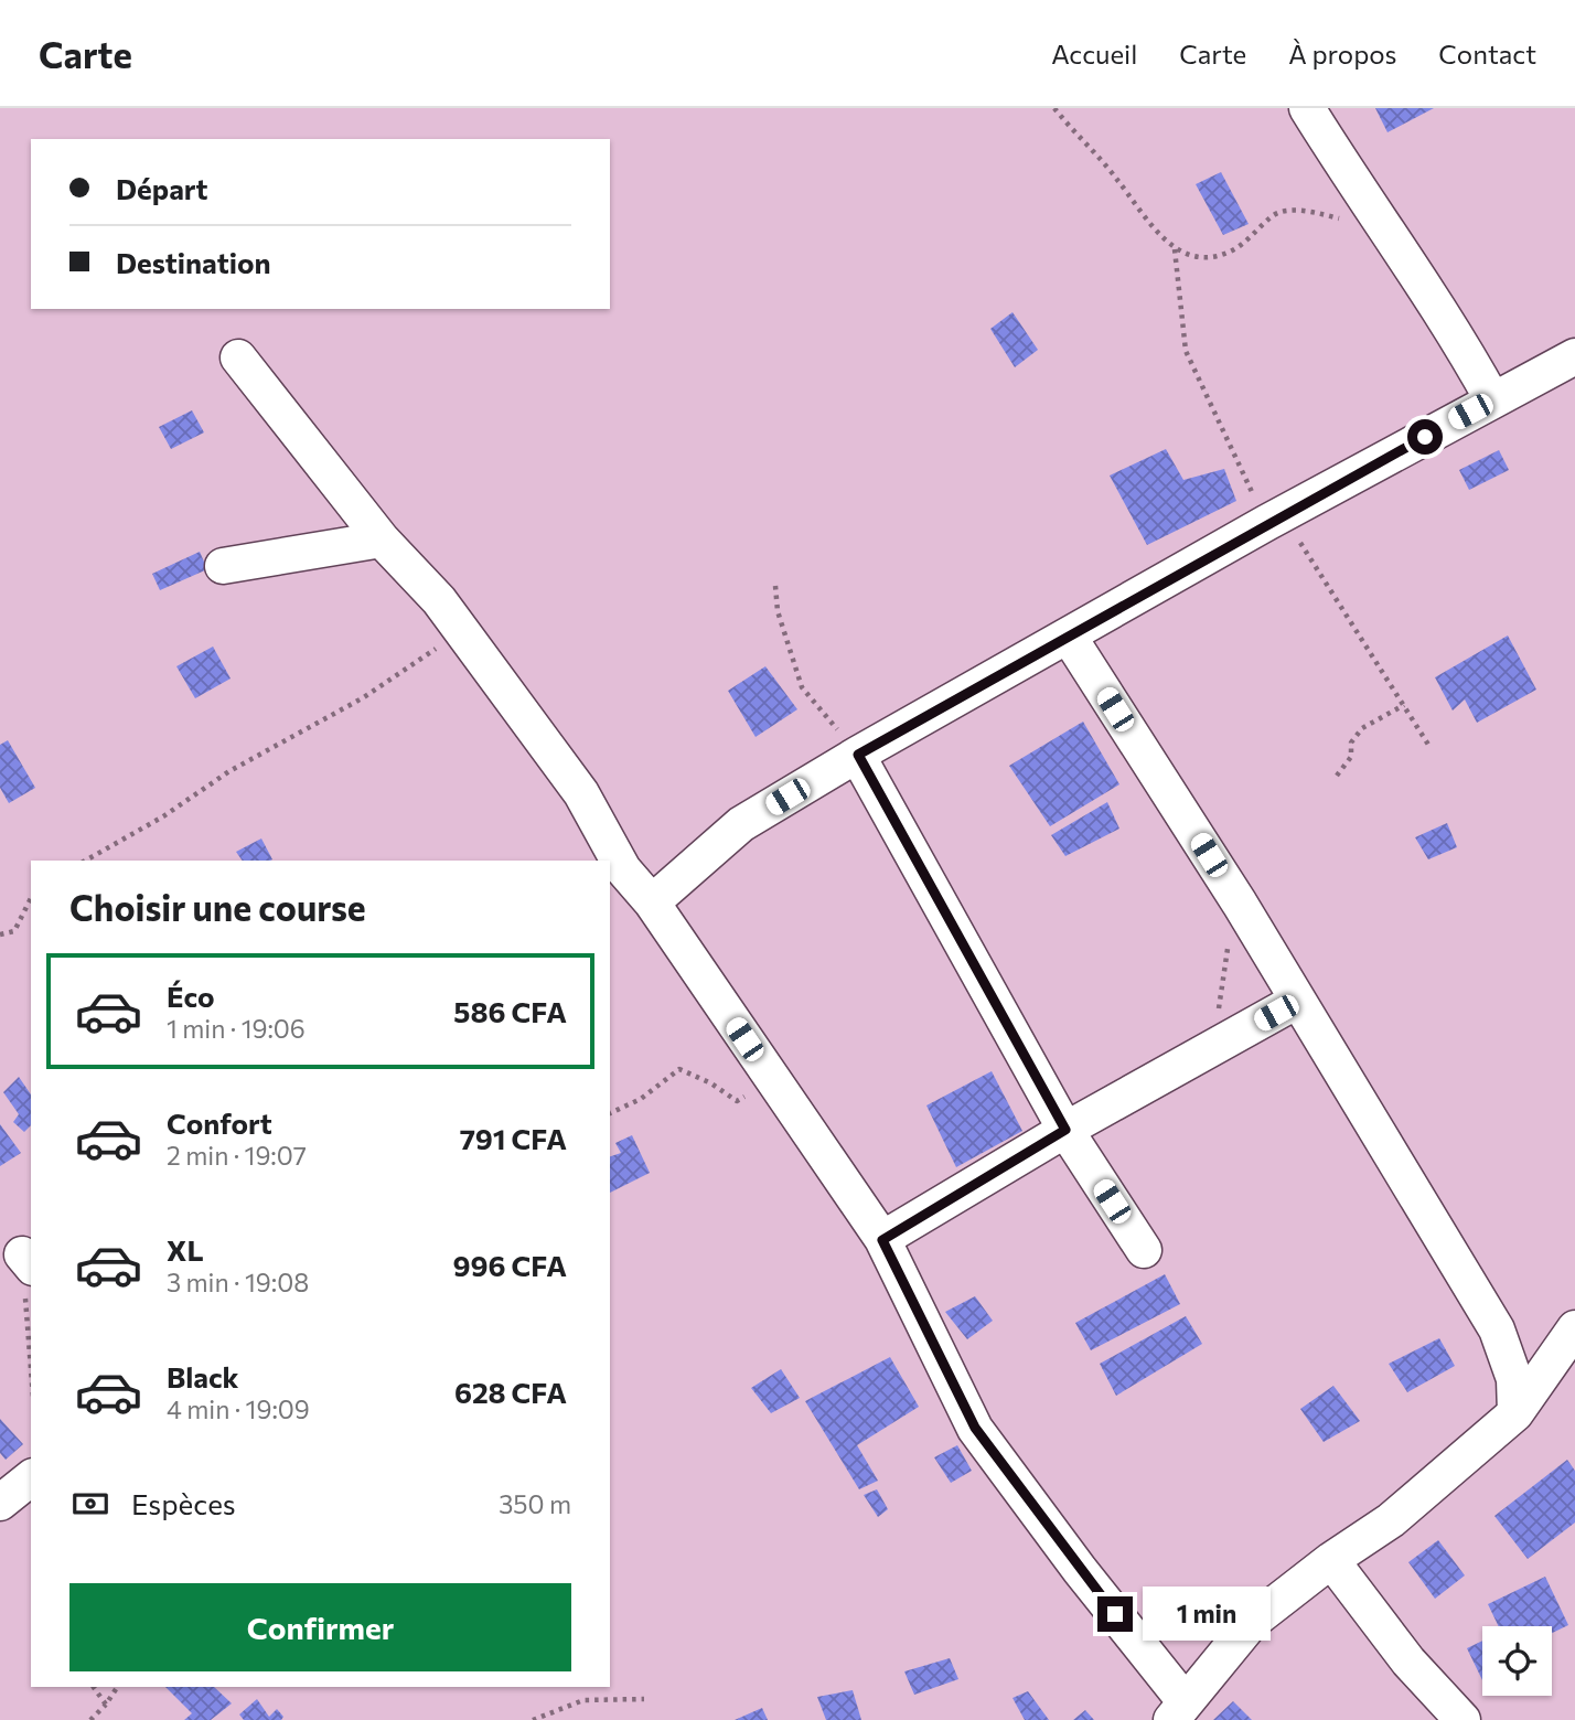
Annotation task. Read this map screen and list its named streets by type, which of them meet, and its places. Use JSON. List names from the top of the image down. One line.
{"page":{"header":"Carte","nav":["Accueil","Carte","À propos","Contact"],"banner":["Départ","Destination"],"heading":"Choisir une course","list":[{"name":"Éco","note":"1 min · 19:06","value":"586 CFA"},{"name":"Confort","note":"2 min · 19:07","value":"791 CFA"},{"name":"XL","note":"3 min · 19:08","value":"996 CFA"},{"name":"Black","note":"4 min · 19:09","value":"628 CFA"}],"pay":["Espèces","350 m"],"buttons":"Confirmer","bubble":"1 min"}}
